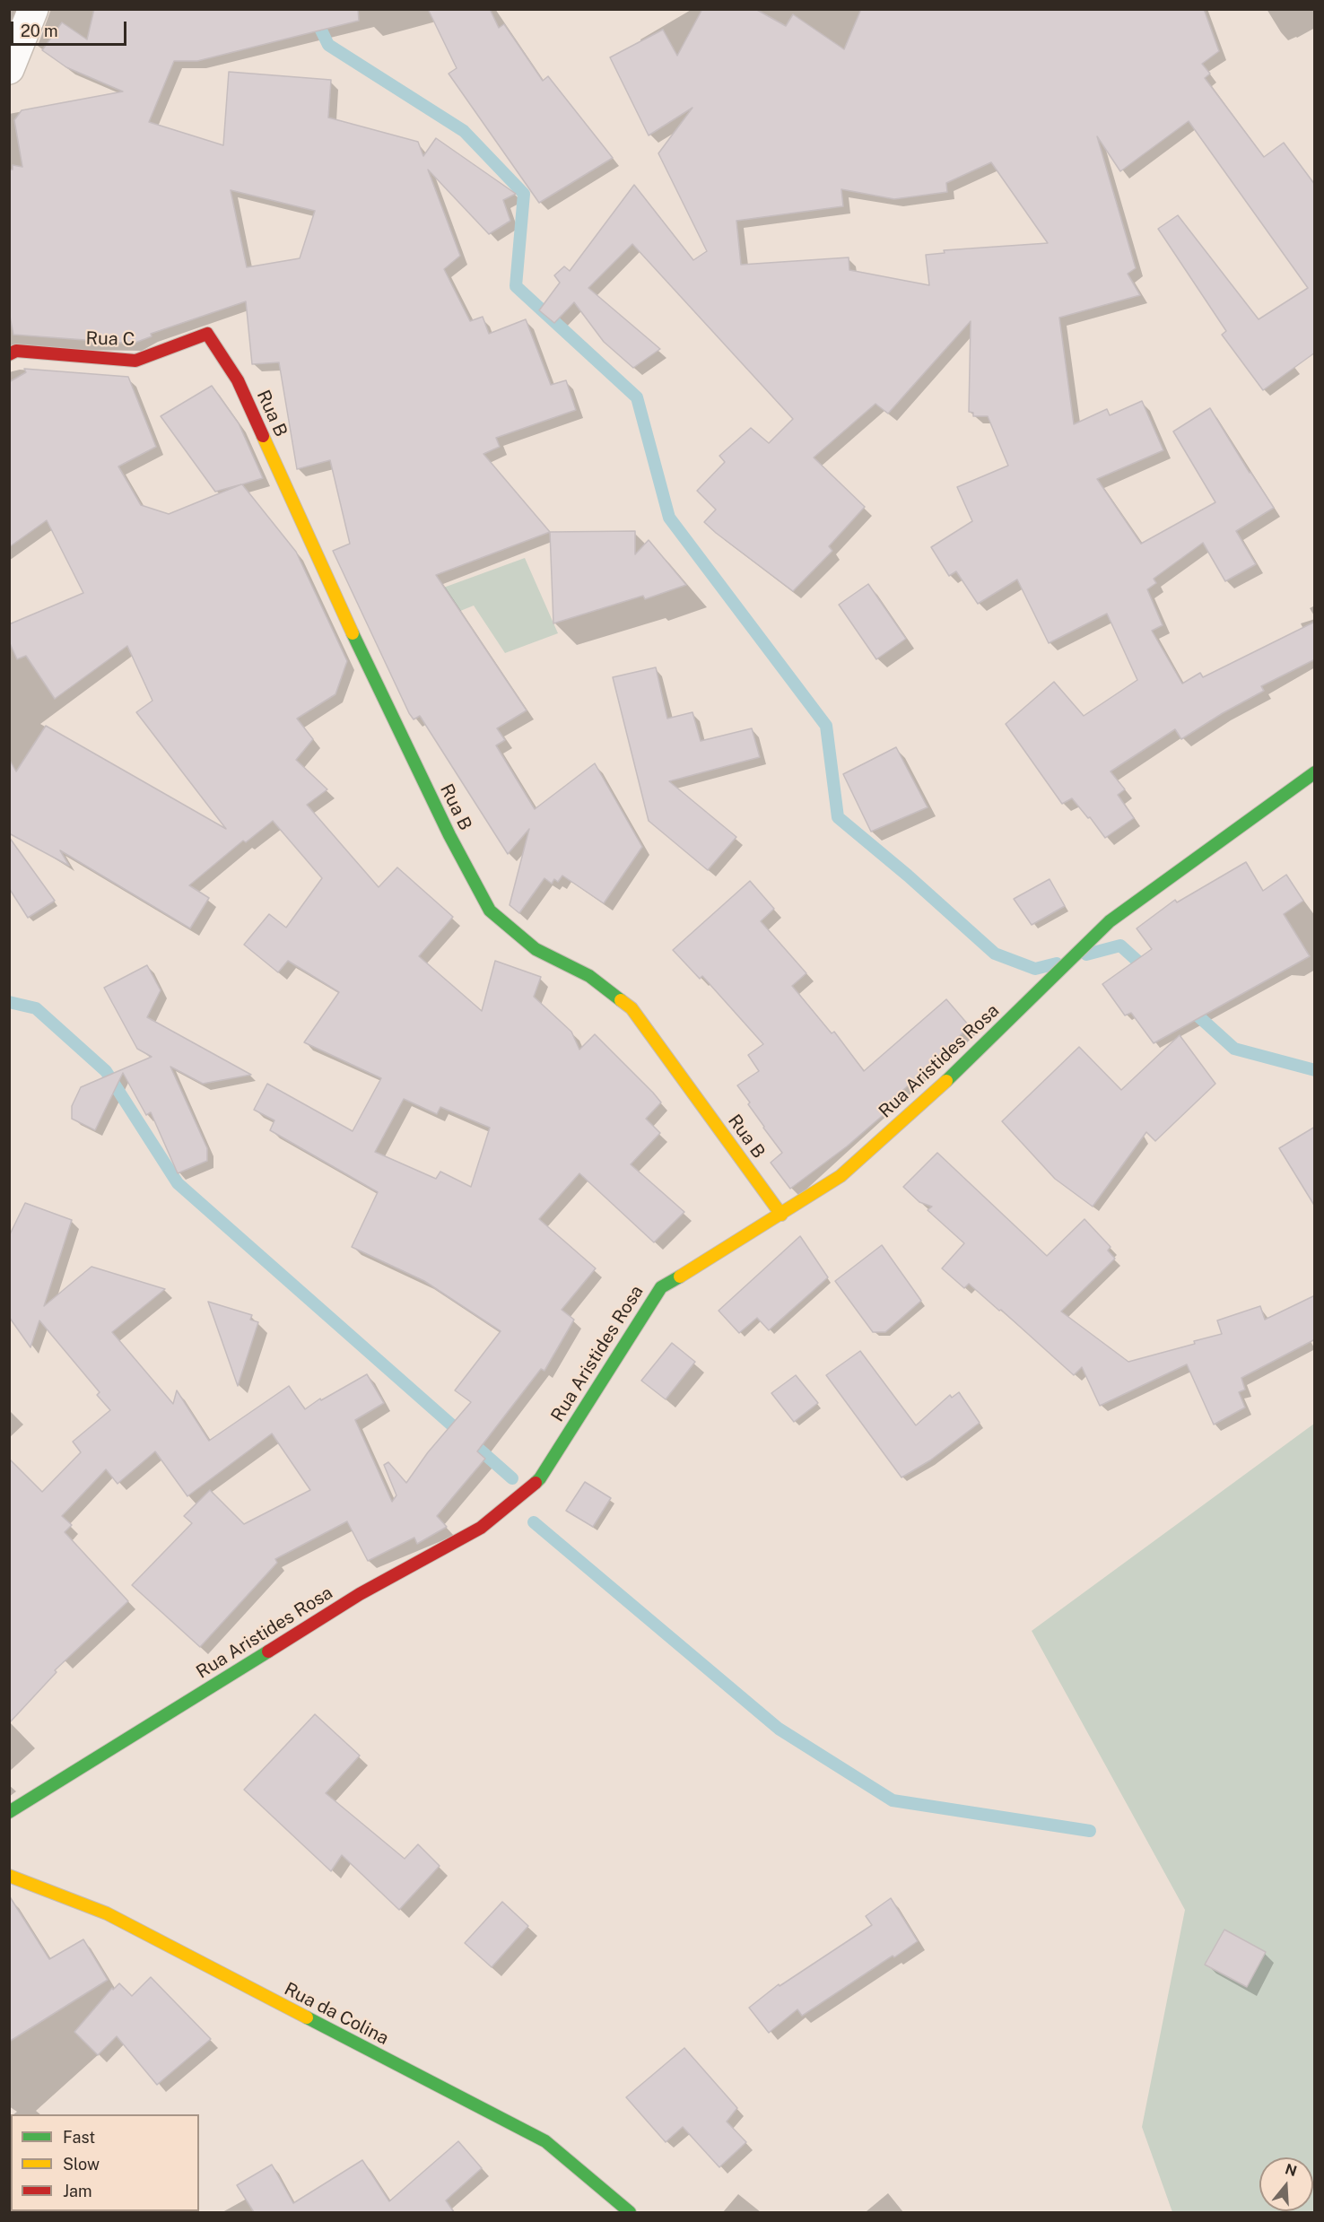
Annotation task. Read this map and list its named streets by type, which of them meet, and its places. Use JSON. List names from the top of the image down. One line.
{"streets":{"street":["Rua C","Rua B","Rua Aristides Rosa","Rua da Colina"]},"crossings":[["Rua C","Rua B"],["Rua B","Rua Aristides Rosa"]],"legend":["Fast","Slow","Jam"],"scale_bar":"20 m","north":"top"}
